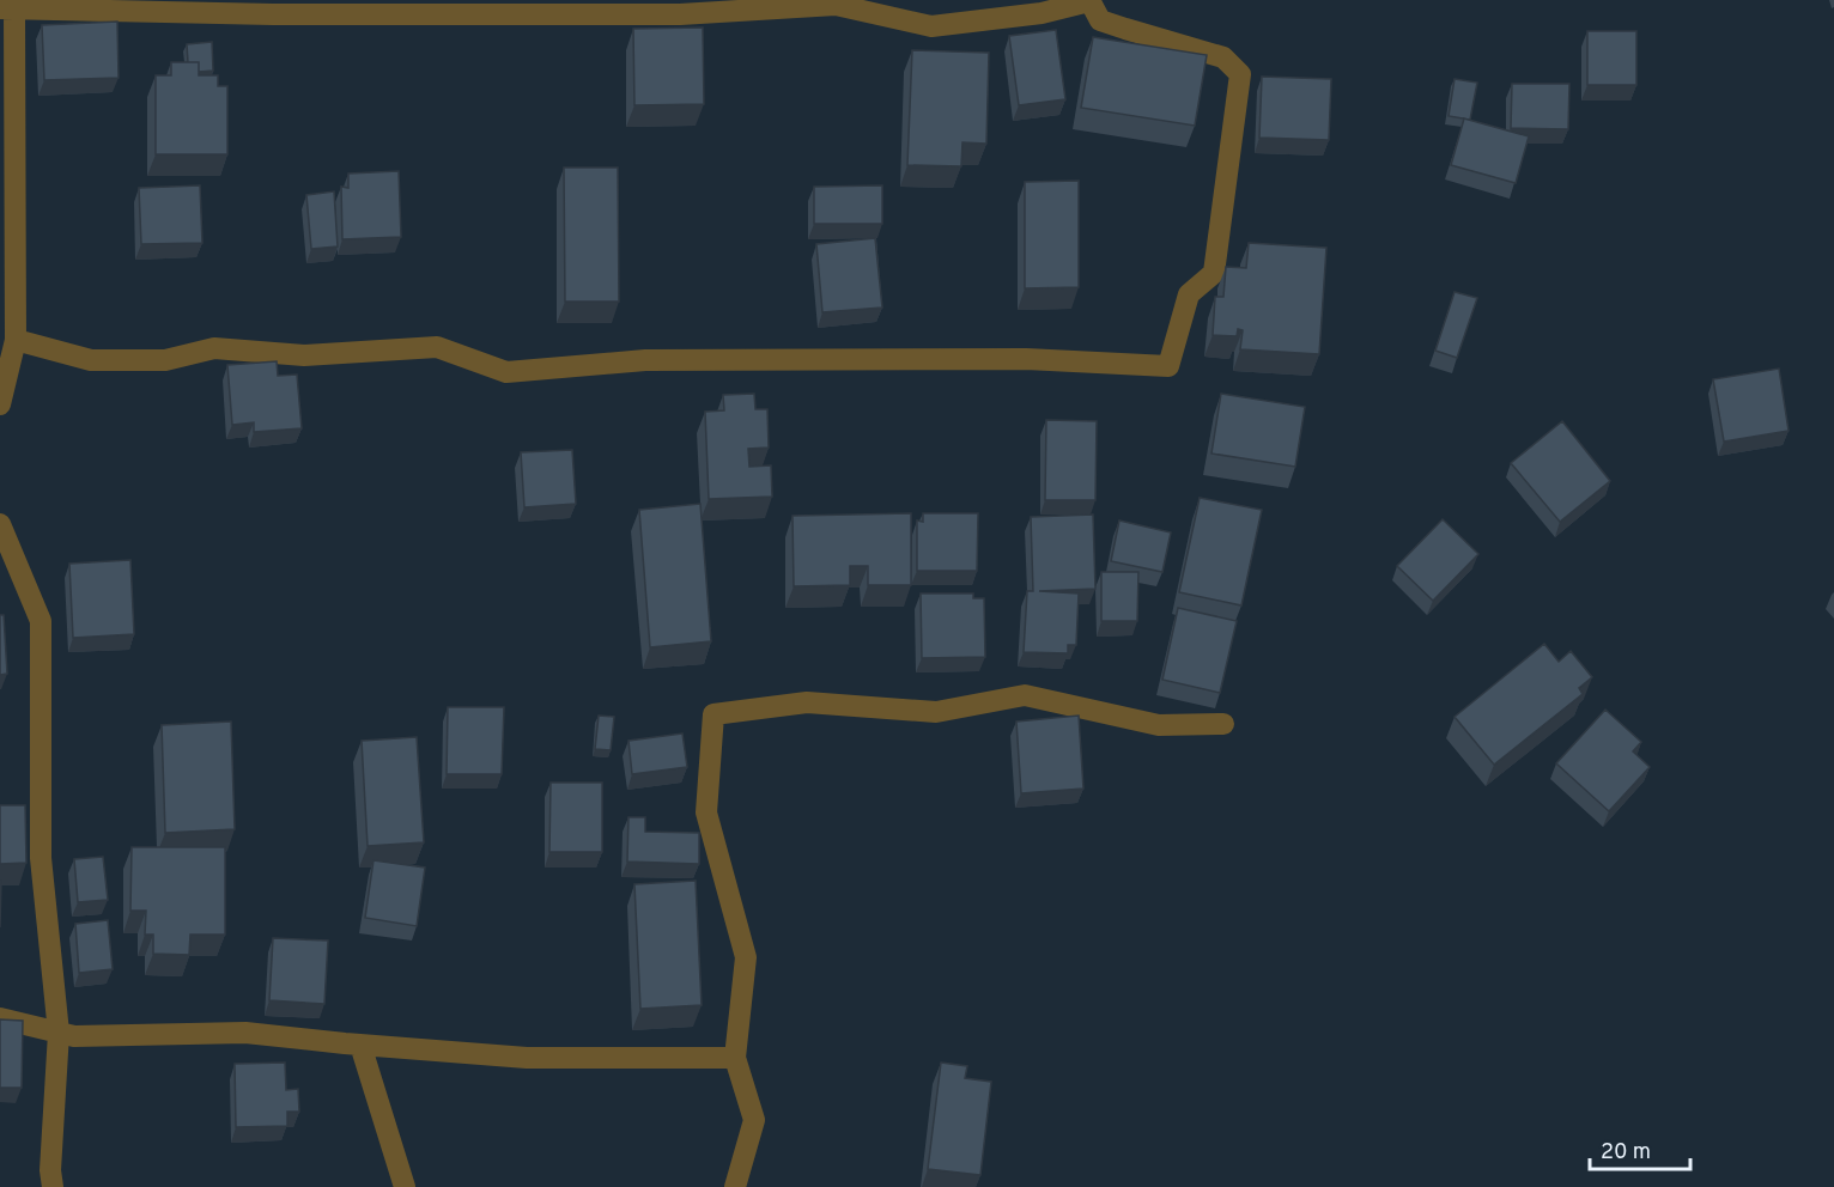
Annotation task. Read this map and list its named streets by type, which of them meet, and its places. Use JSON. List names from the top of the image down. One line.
{"scale_bar":"20 m"}
